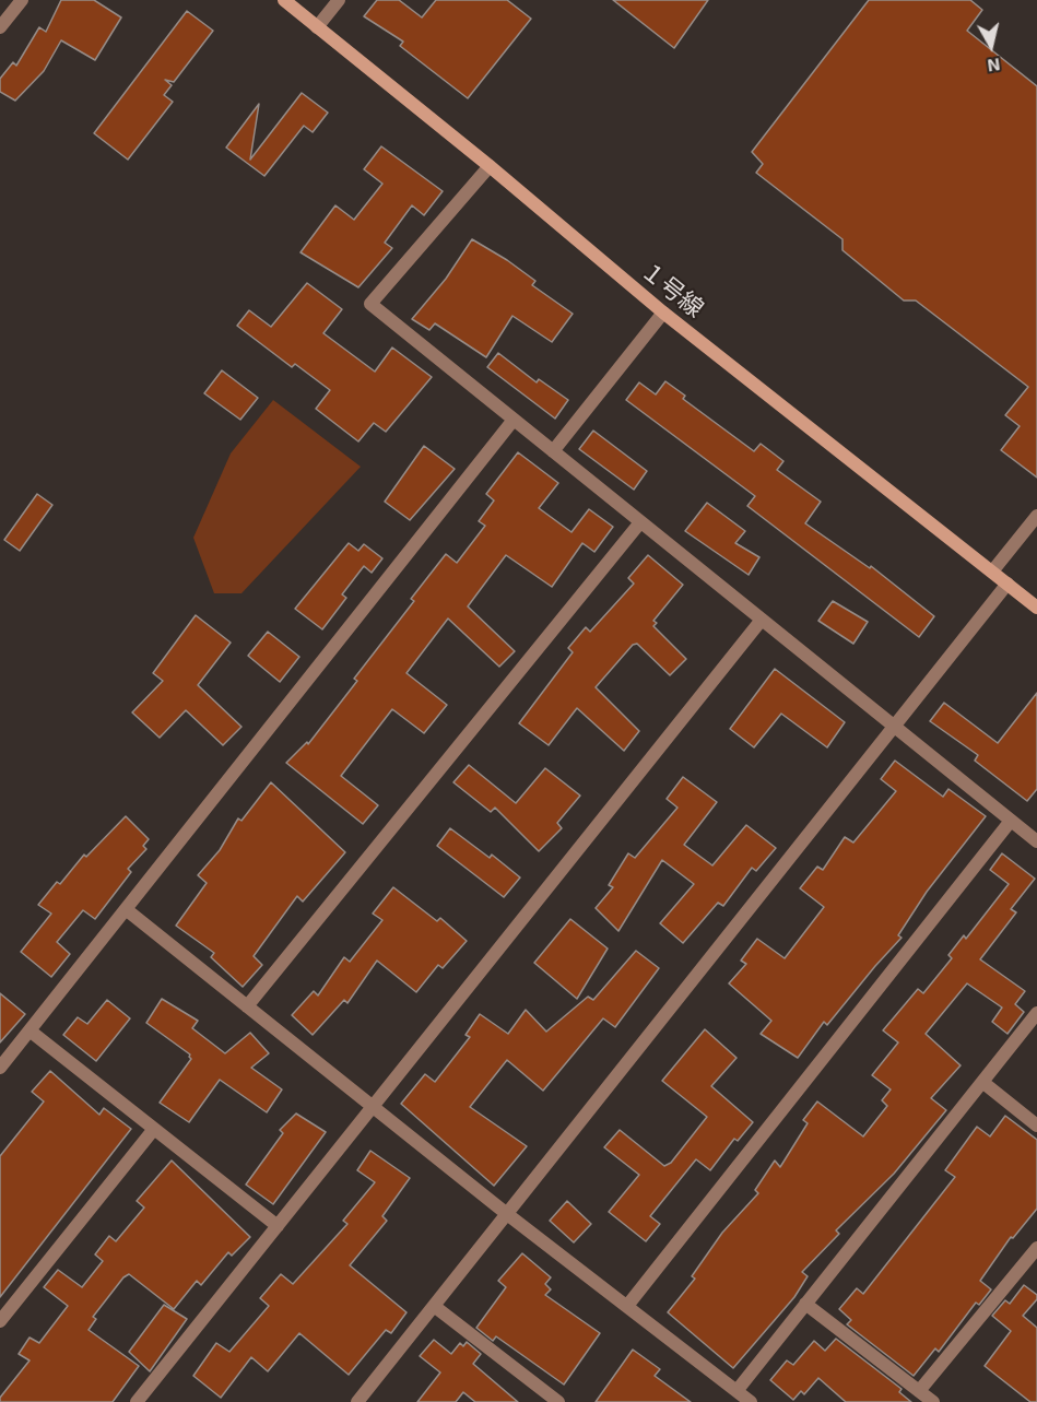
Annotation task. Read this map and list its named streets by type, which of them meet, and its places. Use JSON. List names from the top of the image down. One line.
{"streets":{"street":["１号線"]},"north":"bottom"}
